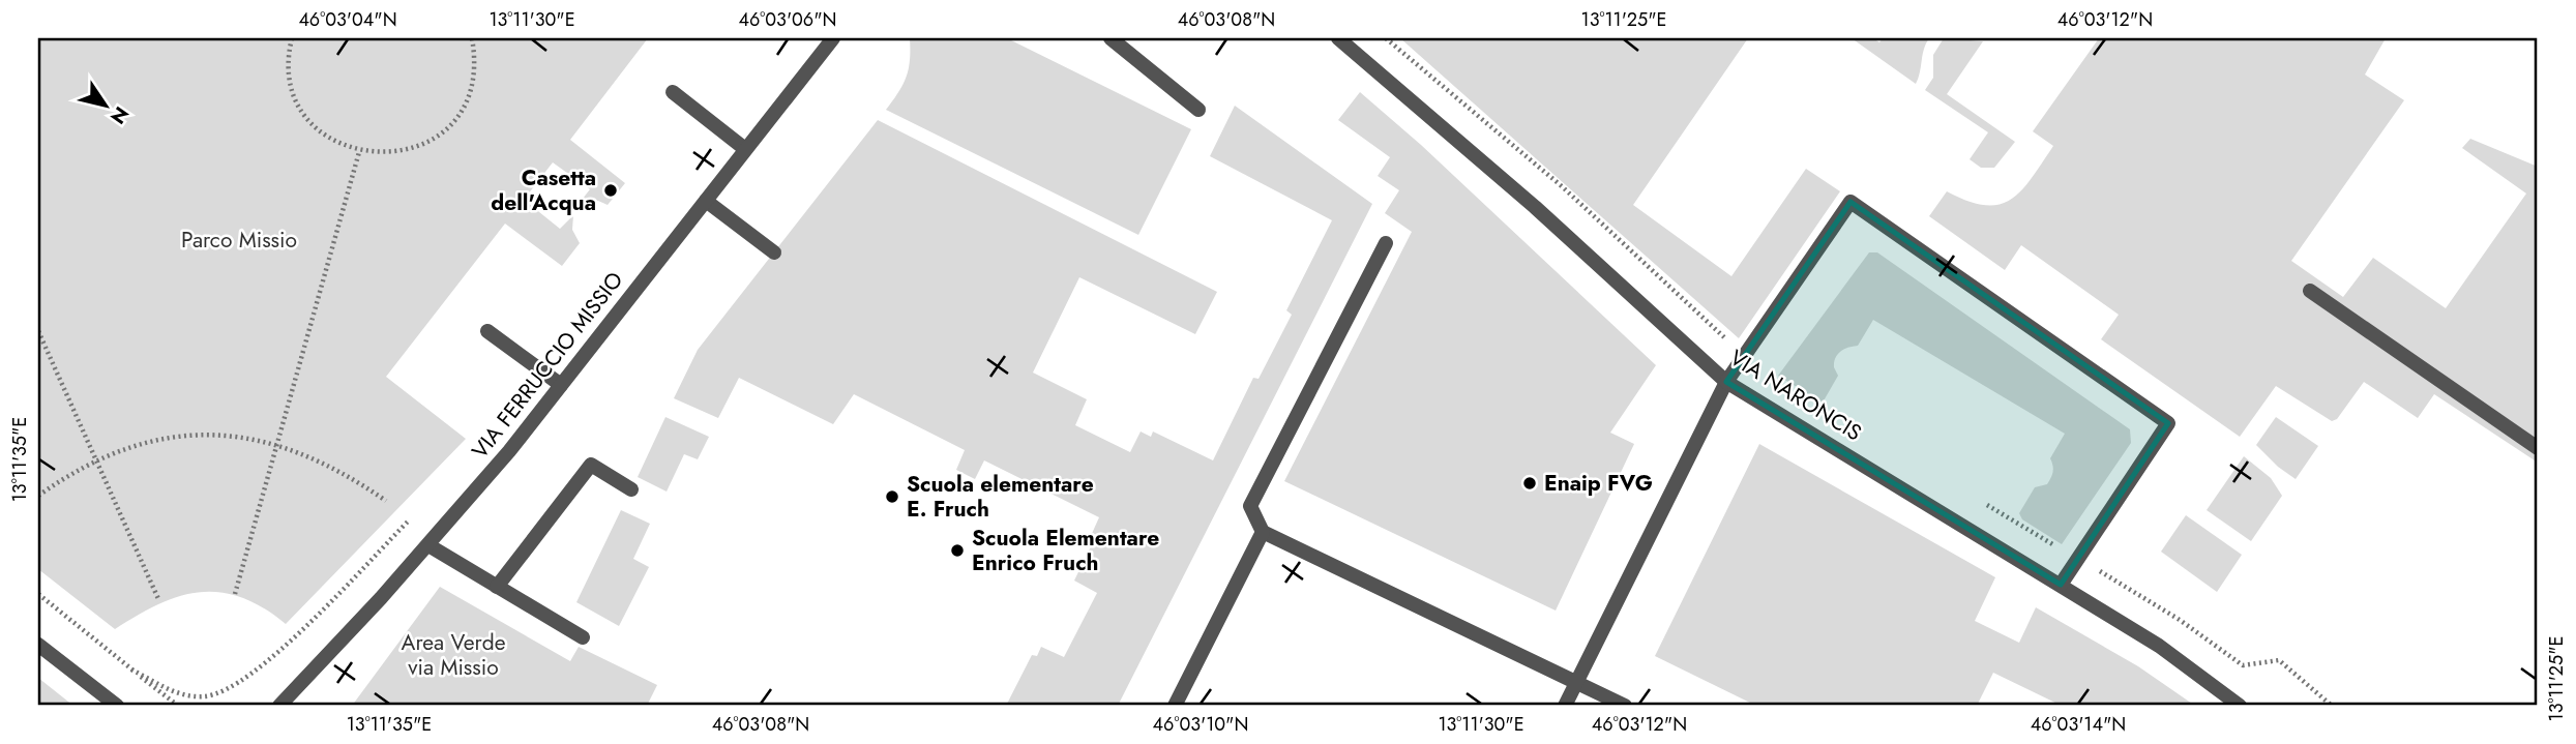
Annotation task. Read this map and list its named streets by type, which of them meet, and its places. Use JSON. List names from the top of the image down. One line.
{"streets":{"street":["VIA FERRUCCIO MISSIO","VIA NARONCIS"]},"parks":["Parco Missio","Area Verde via Missio"],"places":["Casetta dell'Acqua","Enaip FVG","Scuola elementare E. Fruch","Scuola Elementare Enrico Fruch"],"north":"bottom right","coordinates":["46°03'04\"N","13°11'30\"E","46°03'06\"N","46°03'08\"N","13°11'25\"E","46°03'12\"N","13°11'35\"E","46°03'10\"N","46°03'14\"N"]}
